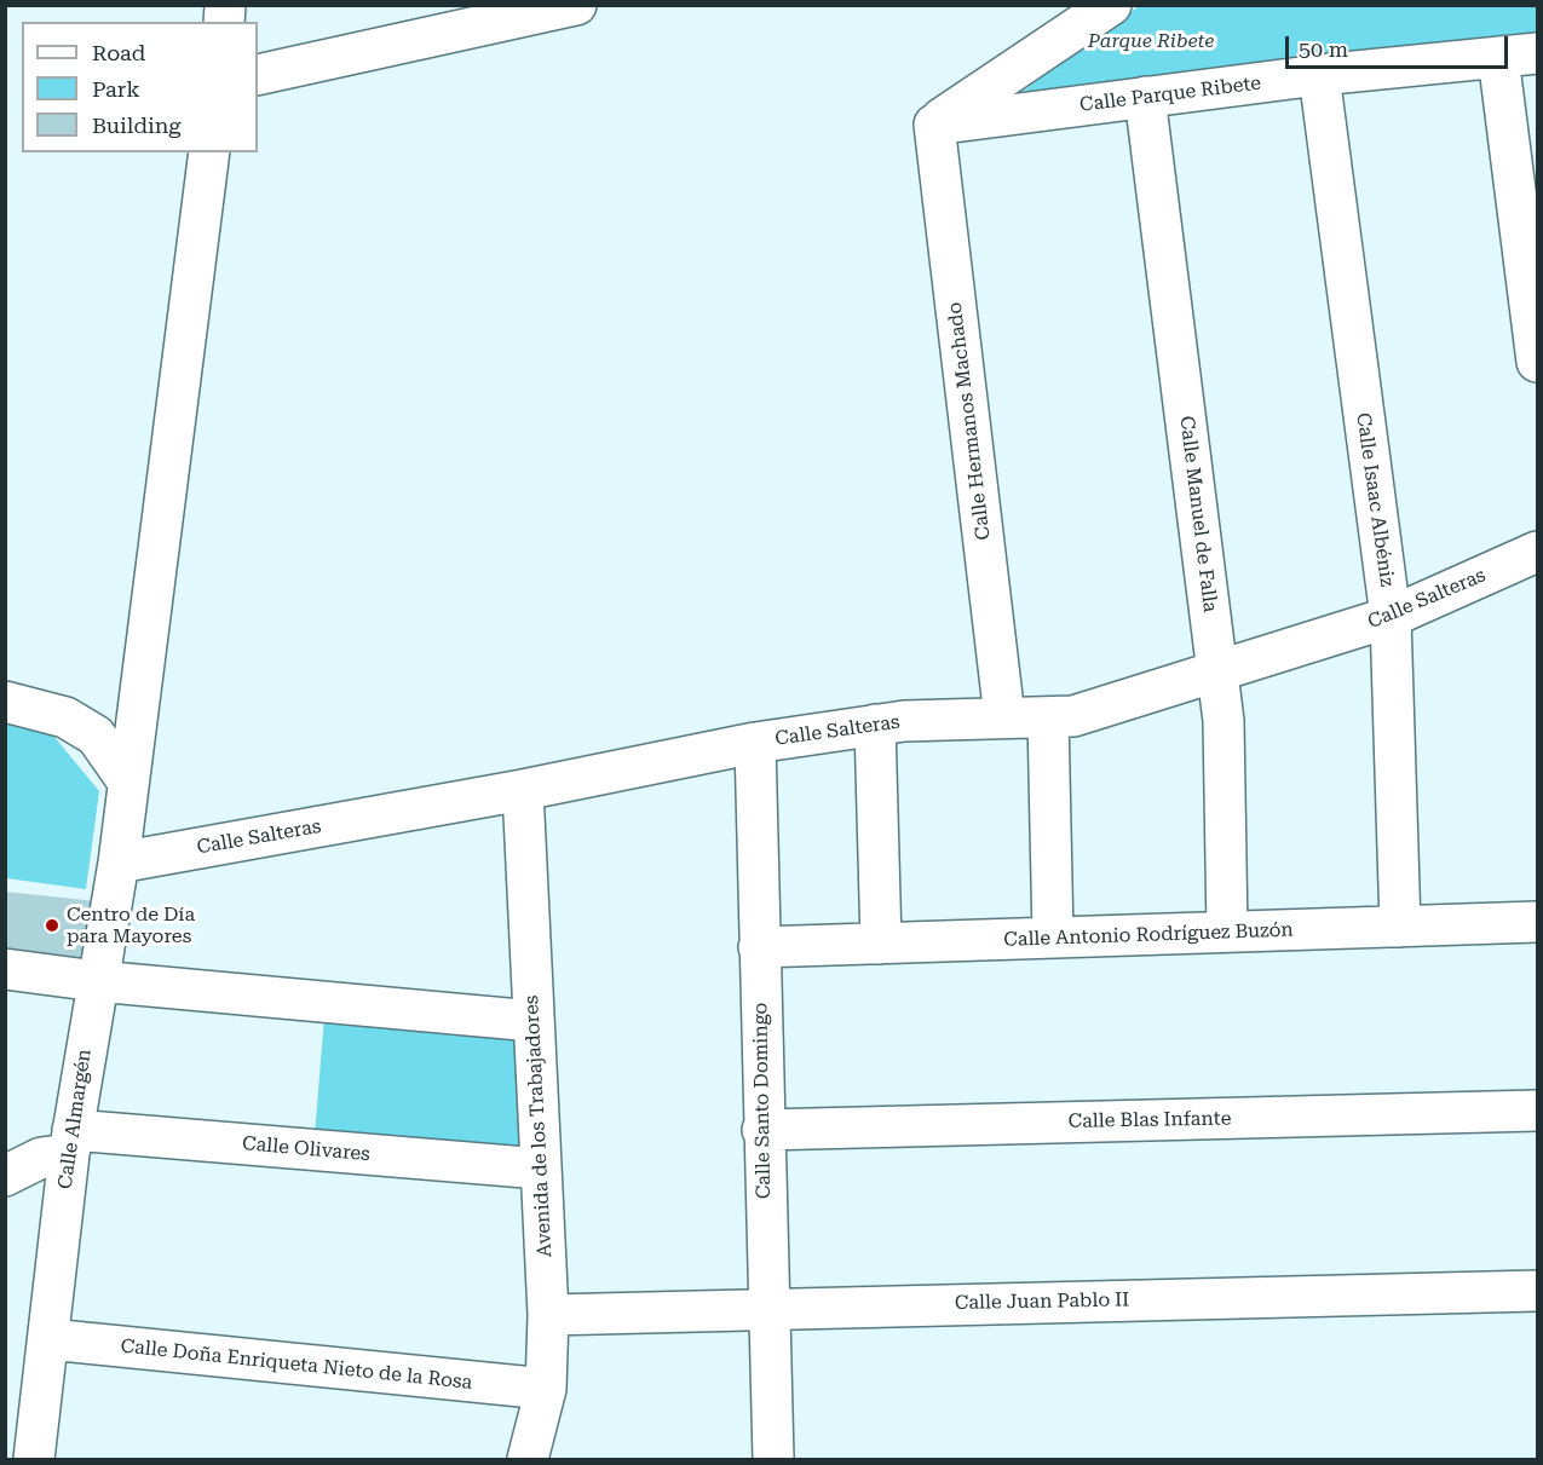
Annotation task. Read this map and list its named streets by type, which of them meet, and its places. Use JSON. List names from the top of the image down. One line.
{"streets":{"street":["Calle Parque Ribete","Calle Hermanos Machado","Calle Isaac Albéniz","Calle Manuel de Falla","Calle Salteras","Calle Antonio Rodríguez Buzón","Calle Santo Domingo","Calle Almargén","Calle Blas Infante","Avenida de los Trabajadores","Calle Olivares","Calle Juan Pablo II","Calle Doña Enriqueta Nieto de la Rosa"]},"crossings":[["Calle Parque Ribete","Calle Hermanos Machado"],["Calle Parque Ribete","Calle Isaac Albéniz"],["Calle Parque Ribete","Calle Manuel de Falla"],["Calle Hermanos Machado","Calle Salteras"],["Calle Isaac Albéniz","Calle Salteras"],["Calle Isaac Albéniz","Calle Antonio Rodríguez Buzón"],["Calle Manuel de Falla","Calle Salteras"],["Calle Manuel de Falla","Calle Antonio Rodríguez Buzón"],["Calle Salteras","Calle Santo Domingo"],["Calle Salteras","Calle Almargén"],["Calle Salteras","Avenida de los Trabajadores"],["Calle Antonio Rodríguez Buzón","Calle Santo Domingo"],["Calle Santo Domingo","Calle Blas Infante"],["Calle Santo Domingo","Calle Juan Pablo II"],["Calle Almargén","Calle Olivares"],["Calle Almargén","Calle Doña Enriqueta Nieto de la Rosa"],["Avenida de los Trabajadores","Calle Olivares"],["Avenida de los Trabajadores","Calle Juan Pablo II"],["Avenida de los Trabajadores","Calle Doña Enriqueta Nieto de la Rosa"]],"parks":["Parque Ribete"],"places":["Centro de Día para Mayores"],"legend":["Road","Park","Building"],"scale_bar":"50 m"}
